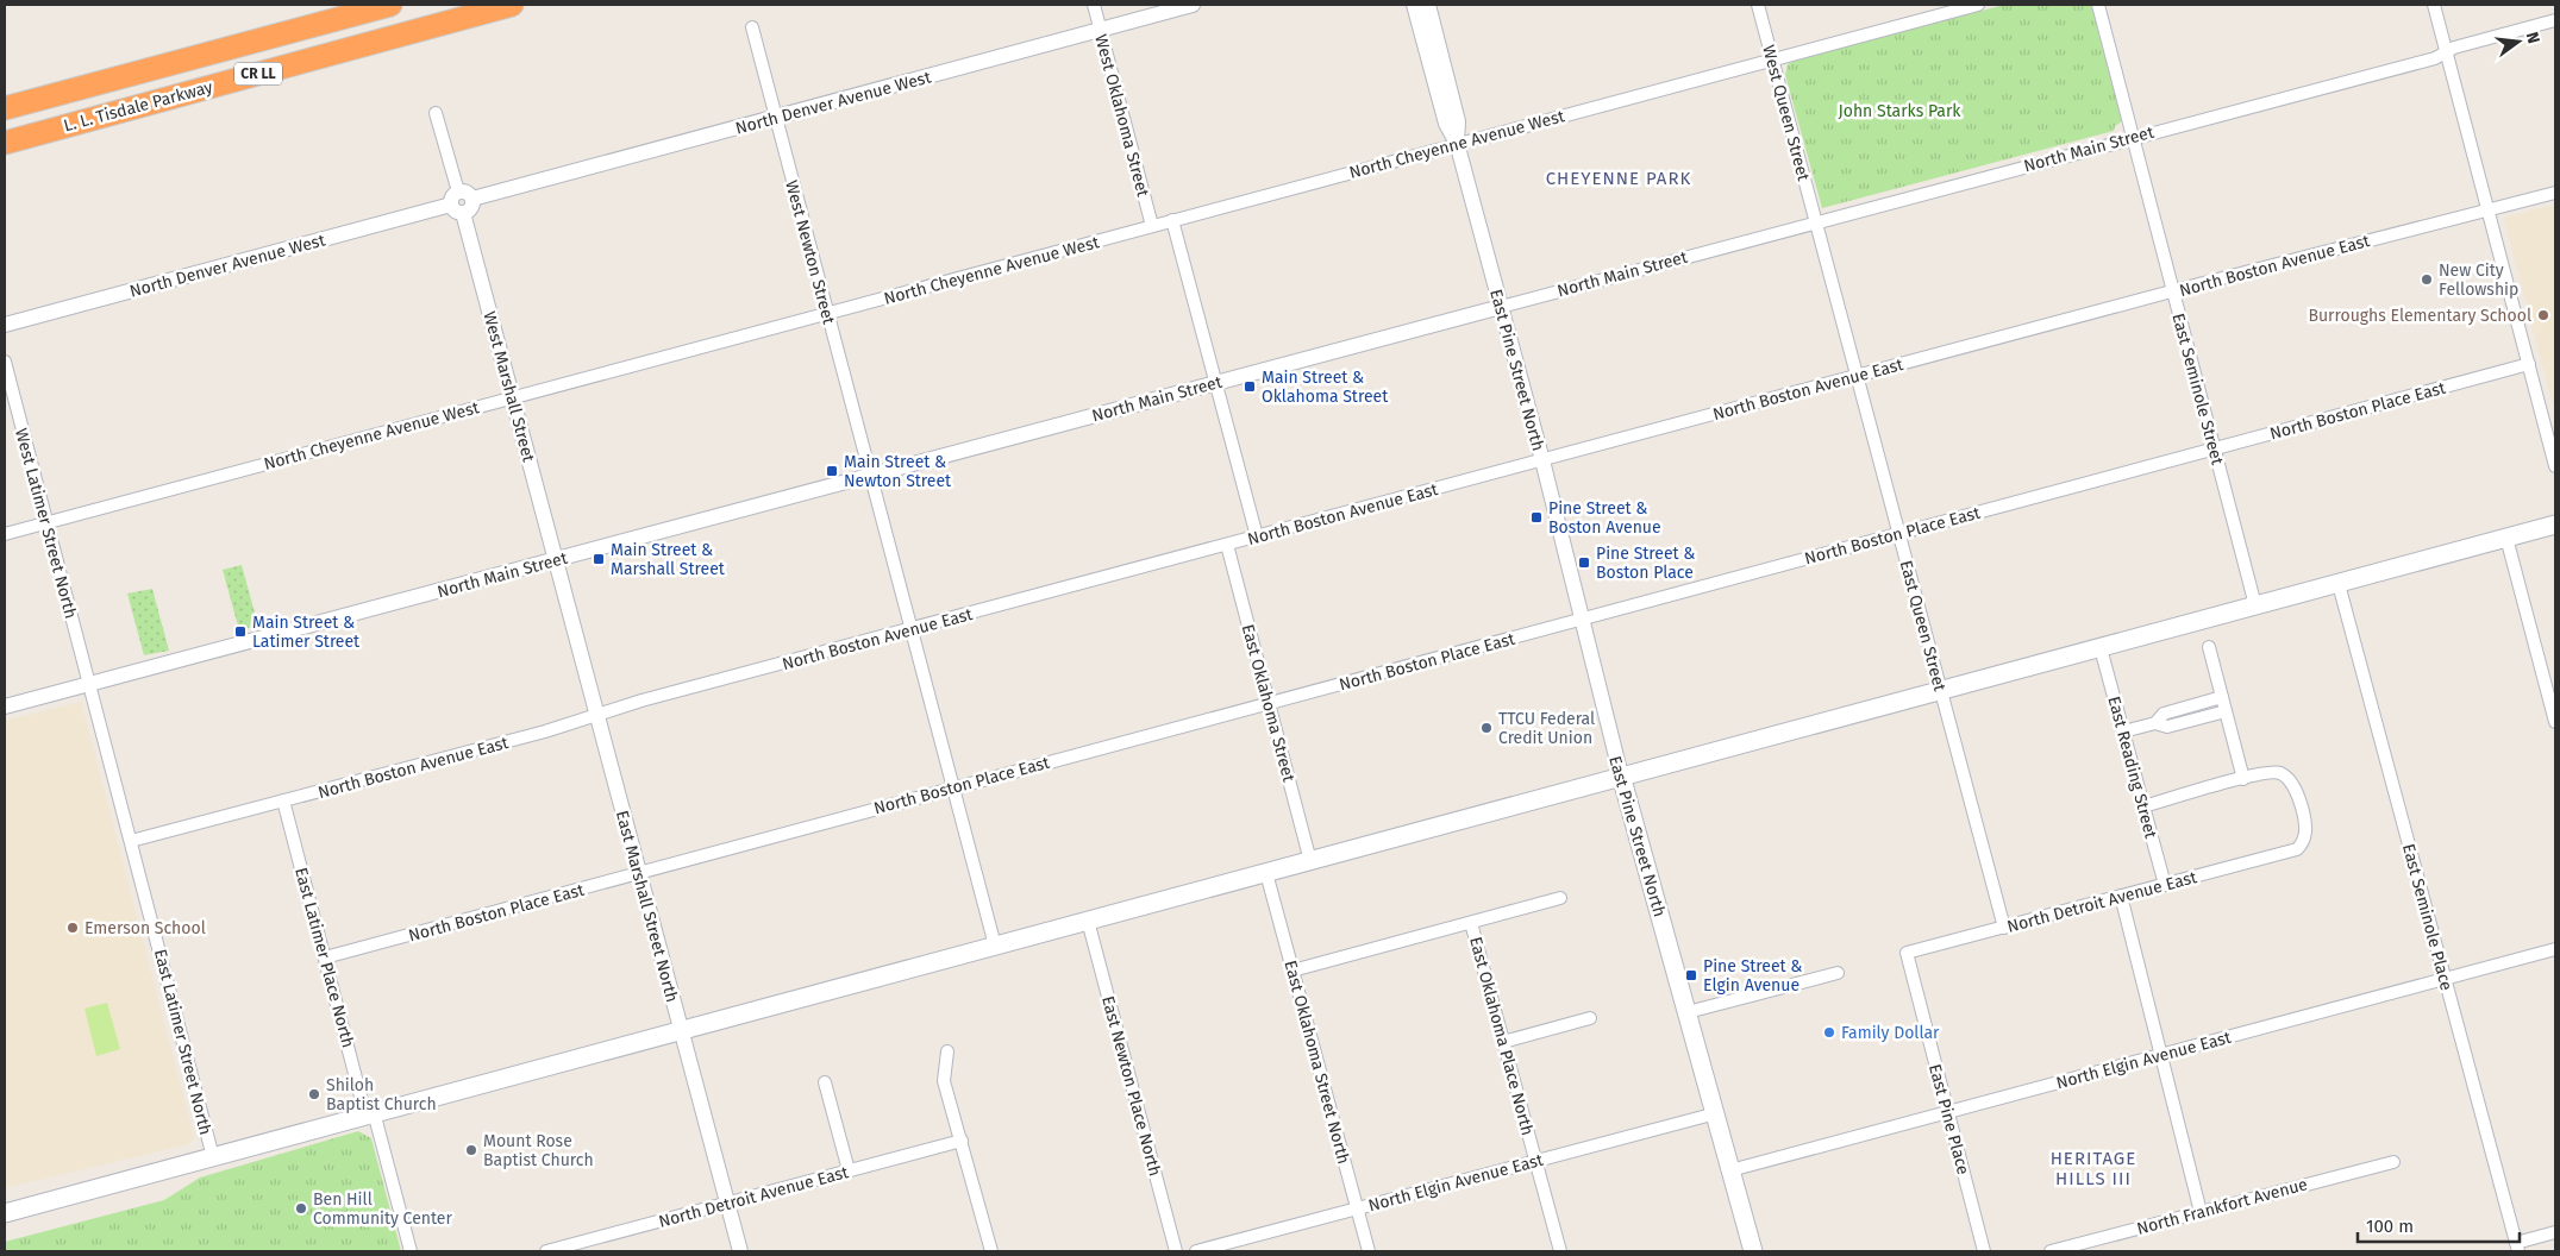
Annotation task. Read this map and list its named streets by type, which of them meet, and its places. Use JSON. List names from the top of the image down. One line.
{"streets":{"highway":["CR LL","L. L. Tisdale Parkway"],"main road":["East Pine Street North"],"street":["North Denver Avenue West","West Queen Street","West Oklahoma Street","North Cheyenne Avenue West","North Main Street","West Newton Street","North Boston Avenue East","West Marshall Street","East Seminole Street","North Boston Place East","West Latimer Street North","East Queen Street","East Oklahoma Street","East Reading Street","North Detroit Avenue East","East Marshall Street North","East Seminole Place","East Latimer Place North","East Oklahoma Place North","East Latimer Street North","North Elgin Avenue East","East Oklahoma Street North","East Newton Place North","East Pine Place","North Frankfort Avenue"]},"crossings":[["North Denver Avenue West","West Oklahoma Street"],["North Denver Avenue West","West Newton Street"],["North Denver Avenue West","West Marshall Street"],["West Queen Street","North Cheyenne Avenue West"],["West Queen Street","North Main Street"],["West Queen Street","East Queen Street"],["West Oklahoma Street","North Cheyenne Avenue West"],["North Cheyenne Avenue West","West Newton Street"],["North Cheyenne Avenue West","East Pine Street North"],["North Cheyenne Avenue West","West Marshall Street"],["North Cheyenne Avenue West","West Latimer Street North"],["North Main Street","West Newton Street"],["North Main Street","East Pine Street North"],["North Main Street","West Marshall Street"],["North Main Street","East Seminole Street"],["North Main Street","West Latimer Street North"],["North Main Street","East Queen Street"],["North Main Street","East Marshall Street North"],["North Main Street","East Latimer Street North"],["West Newton Street","North Boston Avenue East"],["West Newton Street","North Boston Place East"],["North Boston Avenue East","East Pine Street North"],["North Boston Avenue East","East Seminole Street"],["North Boston Avenue East","East Queen Street"],["North Boston Avenue East","East Oklahoma Street"],["North Boston Avenue East","East Marshall Street North"],["North Boston Avenue East","East Latimer Place North"],["North Boston Avenue East","East Latimer Street North"],["East Pine Street North","North Boston Place East"],["East Pine Street North","North Elgin Avenue East"],["West Marshall Street","East Marshall Street North"],["East Seminole Street","North Boston Place East"],["North Boston Place East","East Queen Street"],["North Boston Place East","East Oklahoma Street"],["North Boston Place East","East Marshall Street North"],["North Boston Place East","East Latimer Place North"],["West Latimer Street North","East Latimer Street North"],["East Queen Street","North Detroit Avenue East"],["East Reading Street","North Detroit Avenue East"],["North Detroit Avenue East","East Marshall Street North"],["North Detroit Avenue East","East Pine Place"],["East Seminole Place","North Elgin Avenue East"],["East Oklahoma Place North","North Elgin Avenue East"],["North Elgin Avenue East","East Oklahoma Street North"],["North Elgin Avenue East","East Pine Place"]],"districts":["CHEYENNE PARK","HERITAGE HILLS III"],"parks":["John Starks Park"],"places":{"other":["New City Fellowship","Burroughs Elementary School","TTCU Federal Credit Union","Emerson School","Family Dollar","Shiloh Baptist Church","Mount Rose Baptist Church","Ben Hill Community Center"],"transit":["Main Street & Oklahoma Street","Main Street & Newton Street","Pine Street & Boston Avenue","Main Street & Marshall Street","Pine Street & Boston Place","Main Street & Latimer Street","Pine Street & Elgin Avenue"]},"scale_bar":"100 m","north":"right"}
